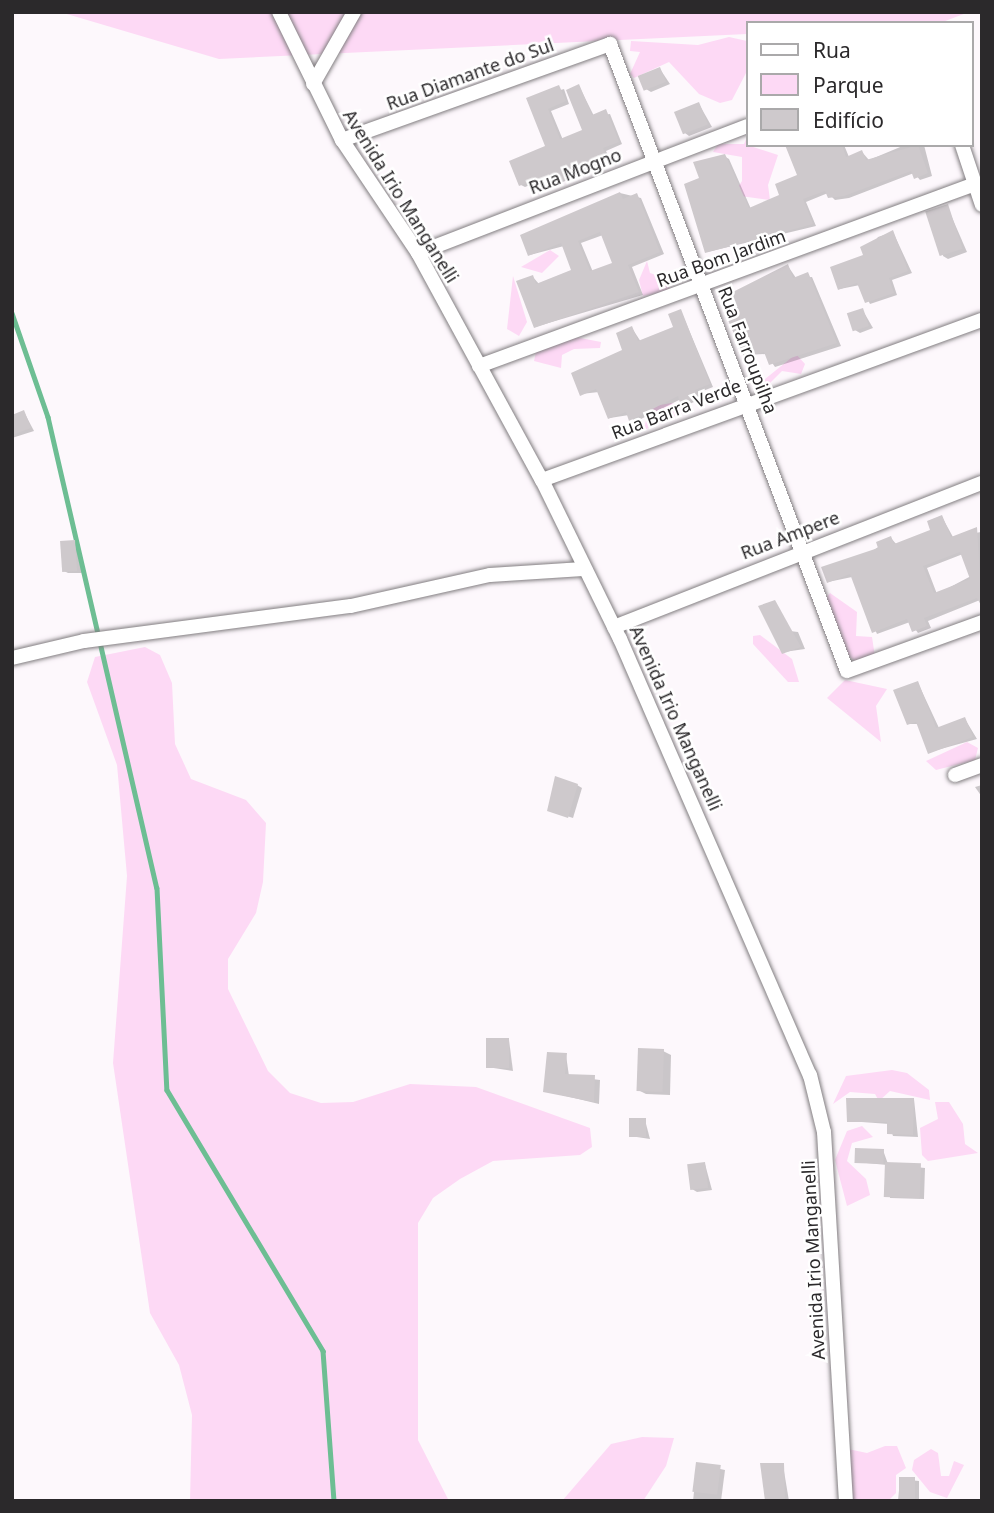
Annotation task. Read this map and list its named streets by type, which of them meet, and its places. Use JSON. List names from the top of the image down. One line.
{"streets":{"street":["Rua Diamante do Sul","Rua Mogno","Avenida Irio Manganelli","Rua Bom Jardim","Rua Farroupilha","Rua Barra Verde","Rua Ampere"]},"crossings":[["Rua Diamante do Sul","Avenida Irio Manganelli"],["Rua Diamante do Sul","Rua Farroupilha"],["Rua Mogno","Avenida Irio Manganelli"],["Rua Mogno","Rua Farroupilha"],["Avenida Irio Manganelli","Rua Bom Jardim"],["Avenida Irio Manganelli","Rua Barra Verde"],["Avenida Irio Manganelli","Rua Ampere"],["Rua Bom Jardim","Rua Farroupilha"],["Rua Farroupilha","Rua Barra Verde"],["Rua Farroupilha","Rua Ampere"]],"legend":["Rua","Parque","Edifício"]}
